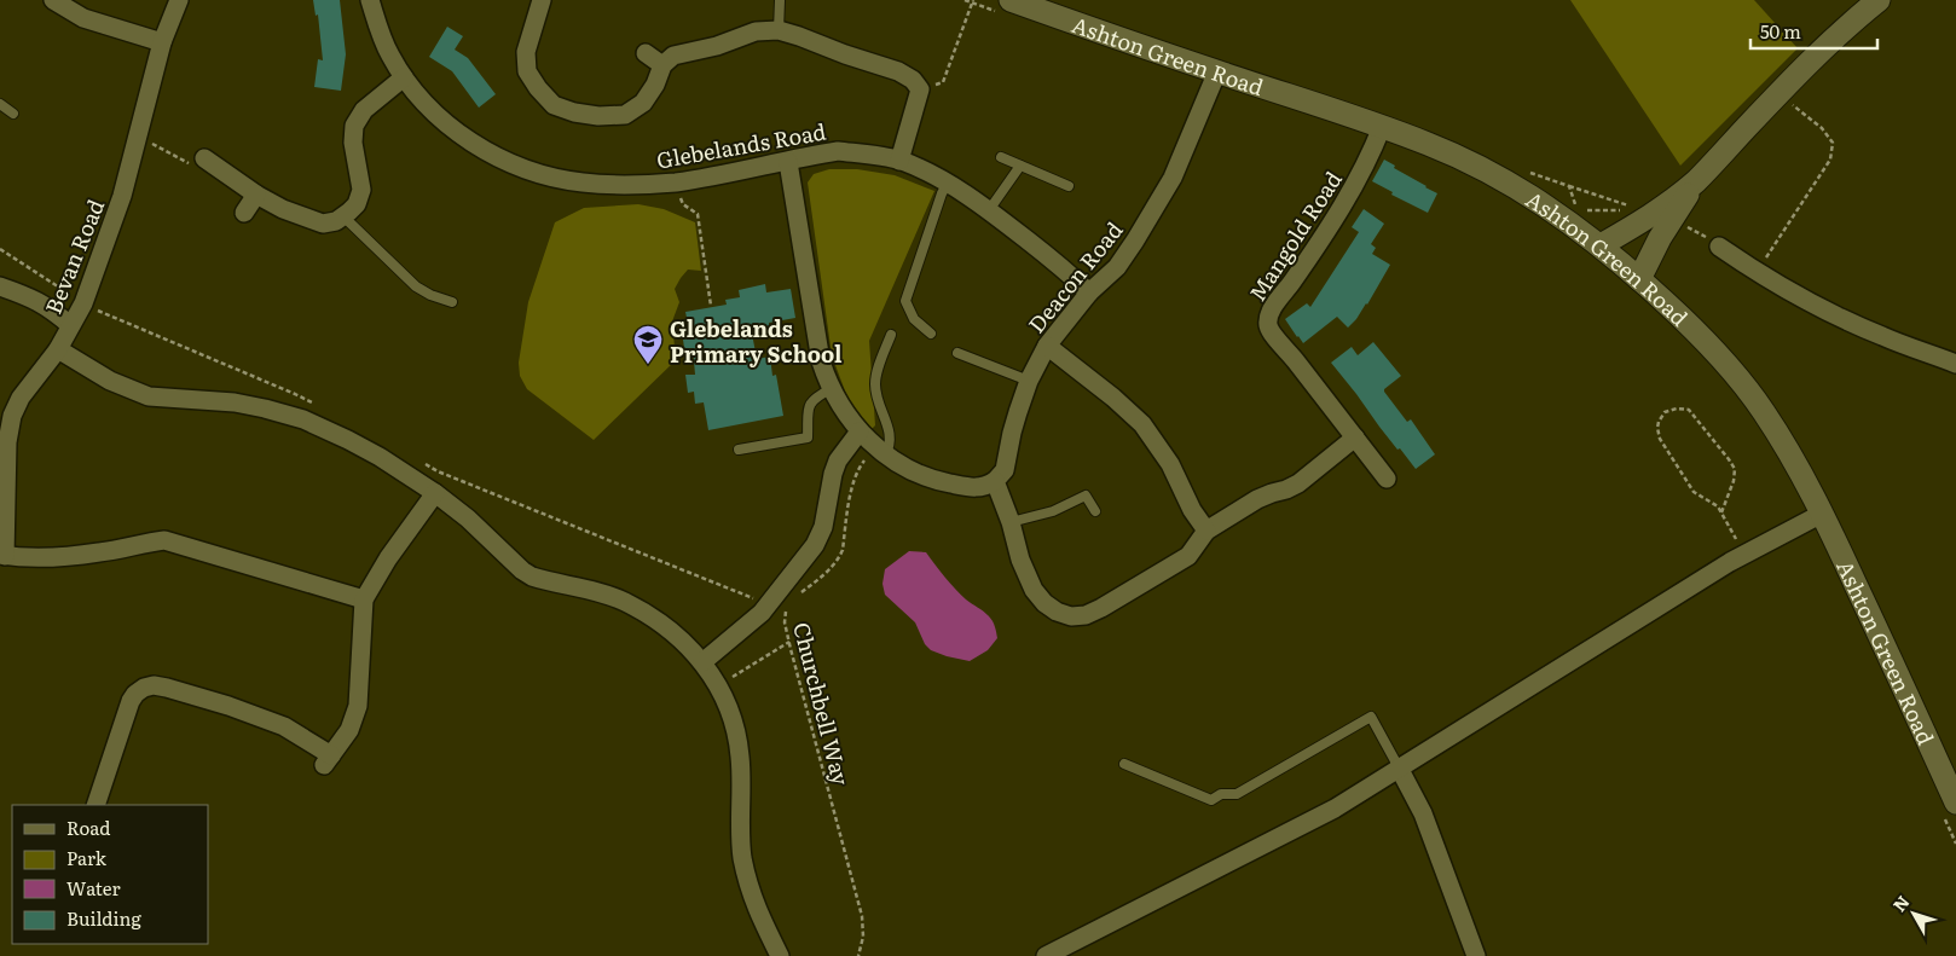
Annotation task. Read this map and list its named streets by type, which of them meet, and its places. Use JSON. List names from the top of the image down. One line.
{"streets":{"street":["Ashton Green Road","Glebelands Road","Mangold Road","Bevan Road","Deacon Road"],"path":["Churchbell Way"]},"crossings":[["Ashton Green Road","Mangold Road"],["Ashton Green Road","Deacon Road"],["Glebelands Road","Deacon Road"]],"places":{"school or university":["Glebelands Primary School"]},"legend":["Road","Park","Water","Building"],"scale_bar":"50 m","north":"top left"}
